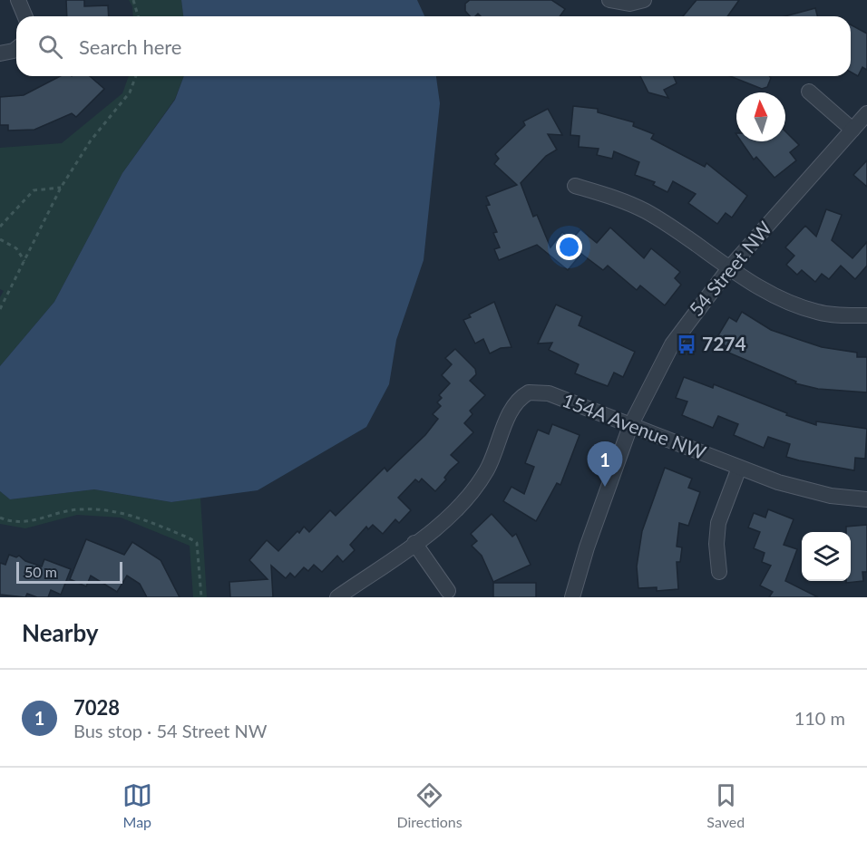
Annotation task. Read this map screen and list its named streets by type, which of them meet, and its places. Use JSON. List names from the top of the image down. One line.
{"streets":{"street":["54 Street NW","154A Avenue NW"]},"crossings":[["54 Street NW","154A Avenue NW"]],"places":{"bus stop":["7274"]},"scale_bar":"50 m","north":"top","page":{"search":"Search here","pins":"1","scale":"50 m","heading":"Nearby","list":[{"mark":"1","name":"7028","note":"Bus stop · 54 Street NW","value":"110 m"}],"nav":["Map","Directions","Saved"]}}
